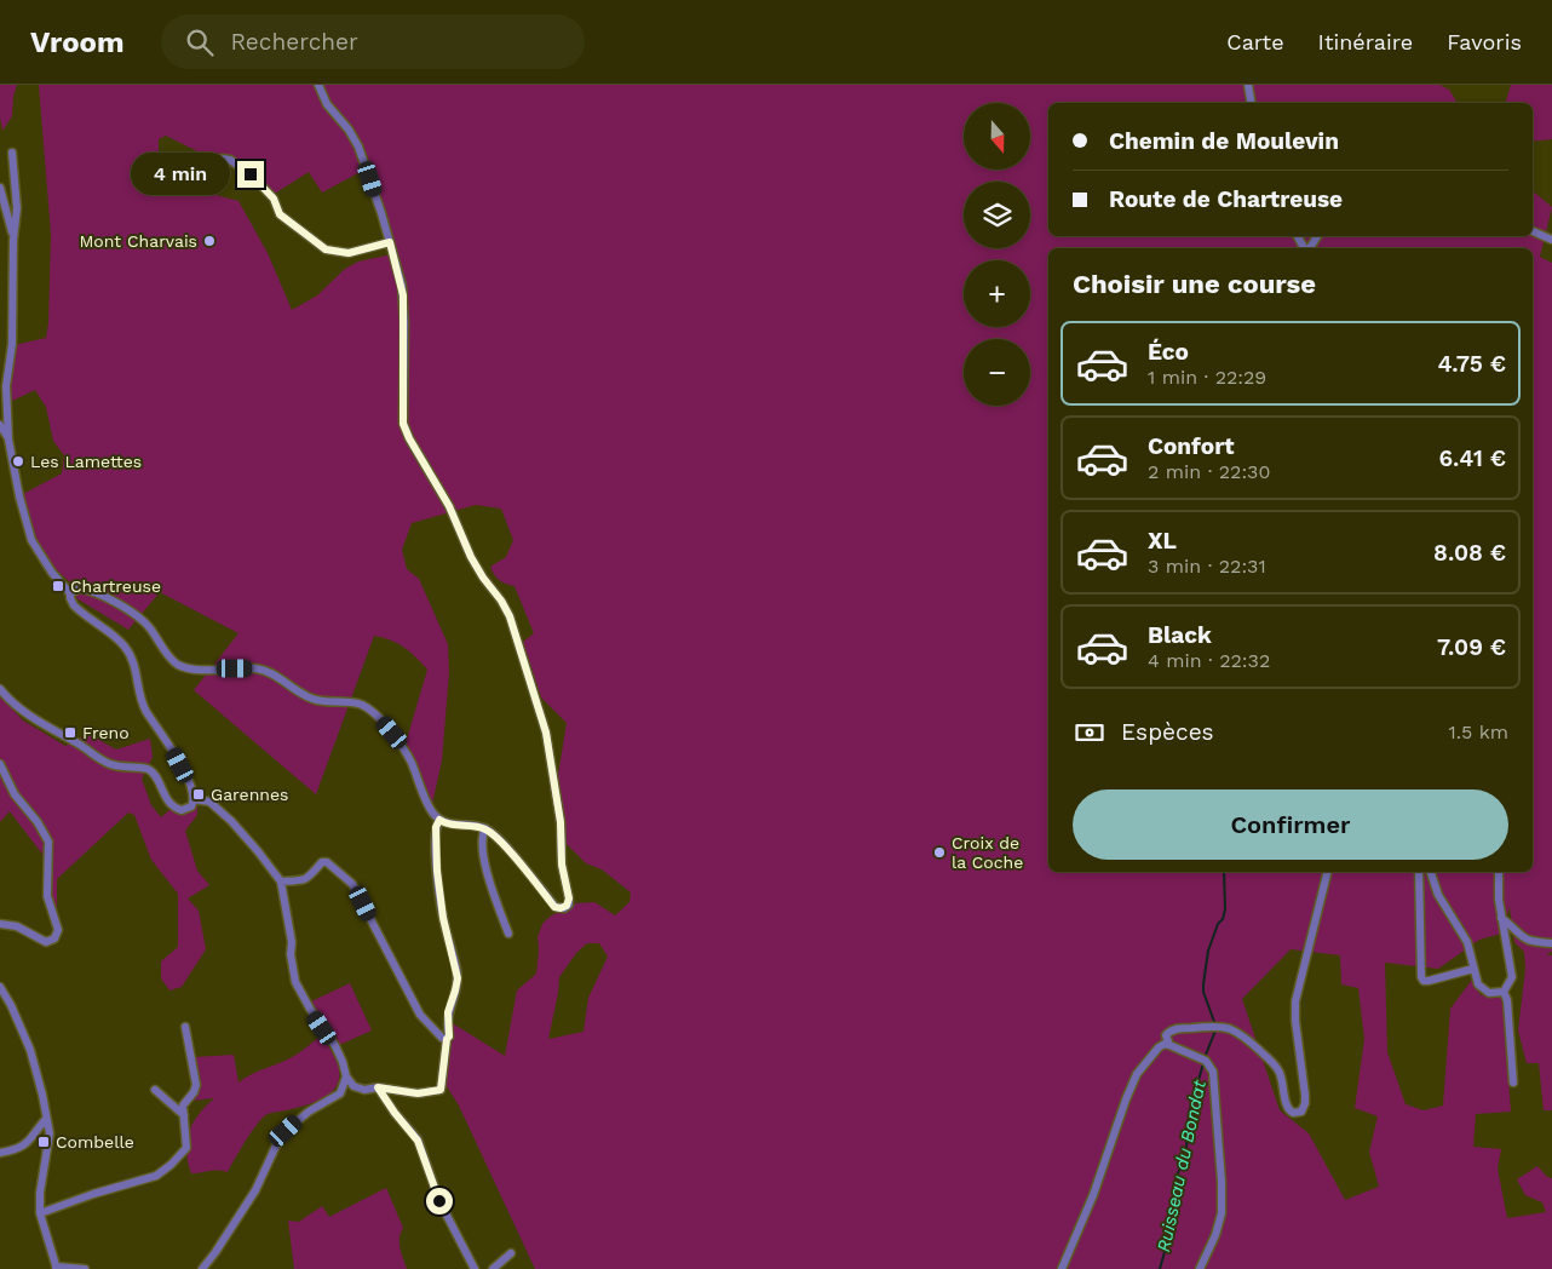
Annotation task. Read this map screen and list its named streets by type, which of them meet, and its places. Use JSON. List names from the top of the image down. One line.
{"water":["Ruisseau du Bondat"],"places":{"other":["Mont Charvais","Les Lamettes","Croix de la Coche"],"transit":["Chartreuse","Freno","Garennes","Combelle"]},"north":"bottom","page":{"header":"Vroom","search":"Rechercher","nav":["Carte","Itinéraire","Favoris"],"map_buttons":["+","−"],"banner":["Chemin de Moulevin","Route de Chartreuse"],"bubble":"4 min","heading":"Choisir une course","list":[{"name":"Éco","note":"1 min · 22:29","value":"4.75 €"},{"name":"Confort","note":"2 min · 22:30","value":"6.41 €"},{"name":"XL","note":"3 min · 22:31","value":"8.08 €"},{"name":"Black","note":"4 min · 22:32","value":"7.09 €"}],"pay":["Espèces","1.5 km"],"buttons":"Confirmer"}}
